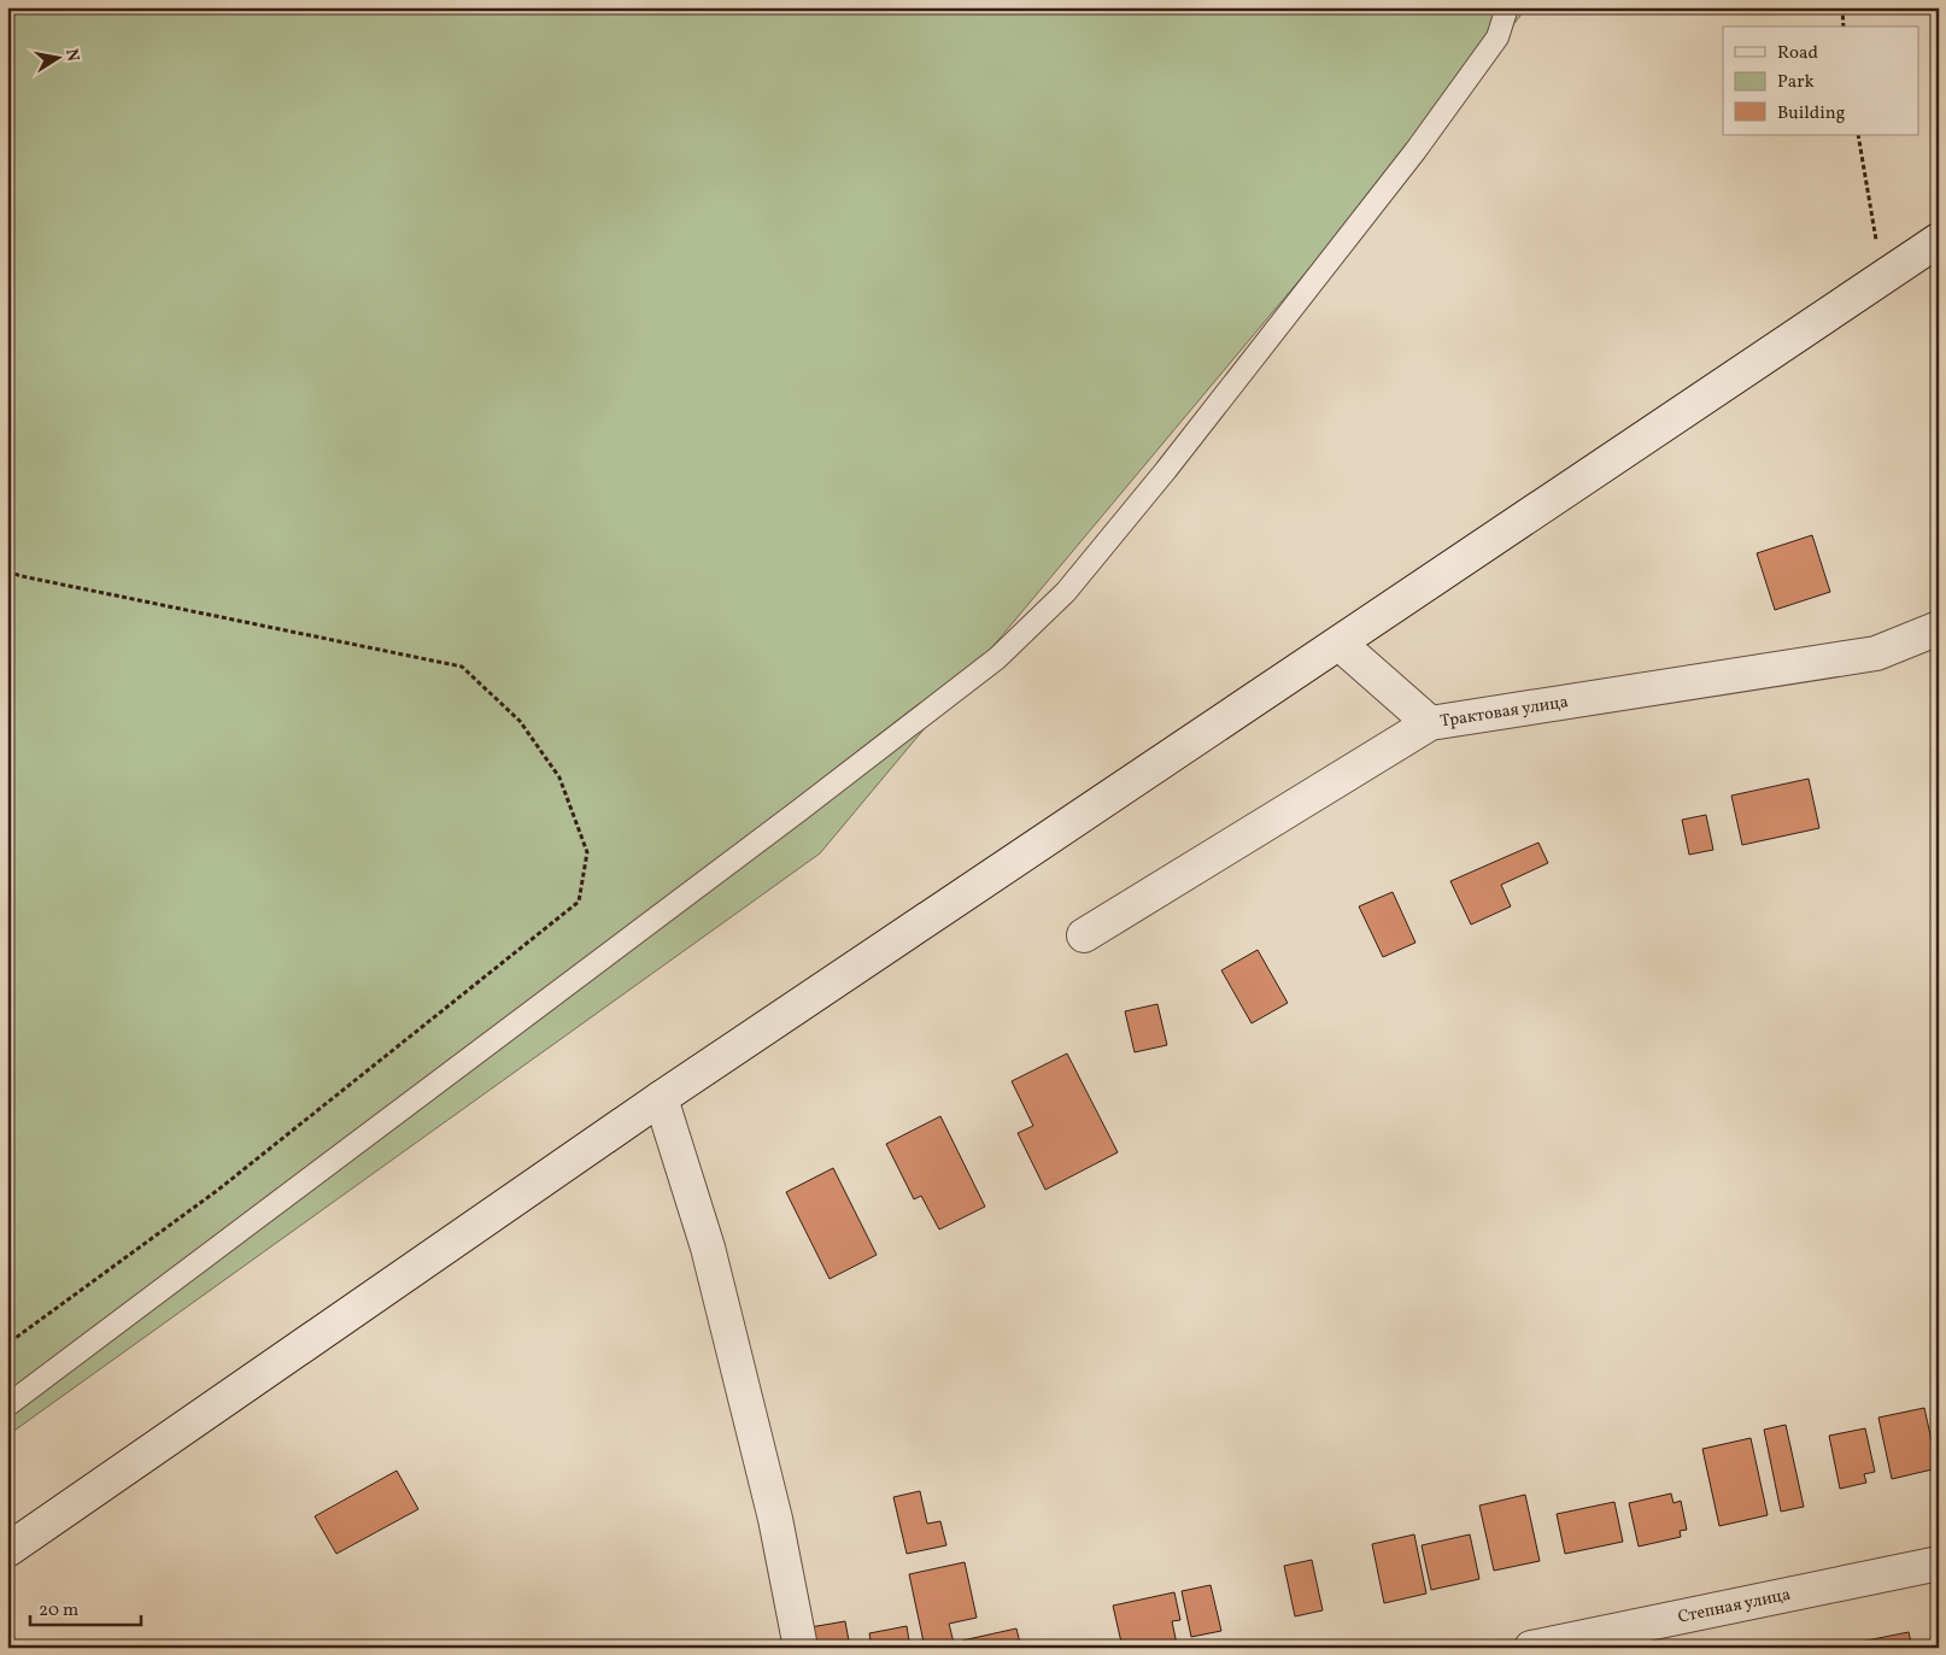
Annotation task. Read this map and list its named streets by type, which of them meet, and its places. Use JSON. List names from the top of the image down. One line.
{"streets":{"main road":["Трактовая улица","Степная улица"]},"legend":["Road","Park","Building"],"scale_bar":"20 m","north":"right"}
